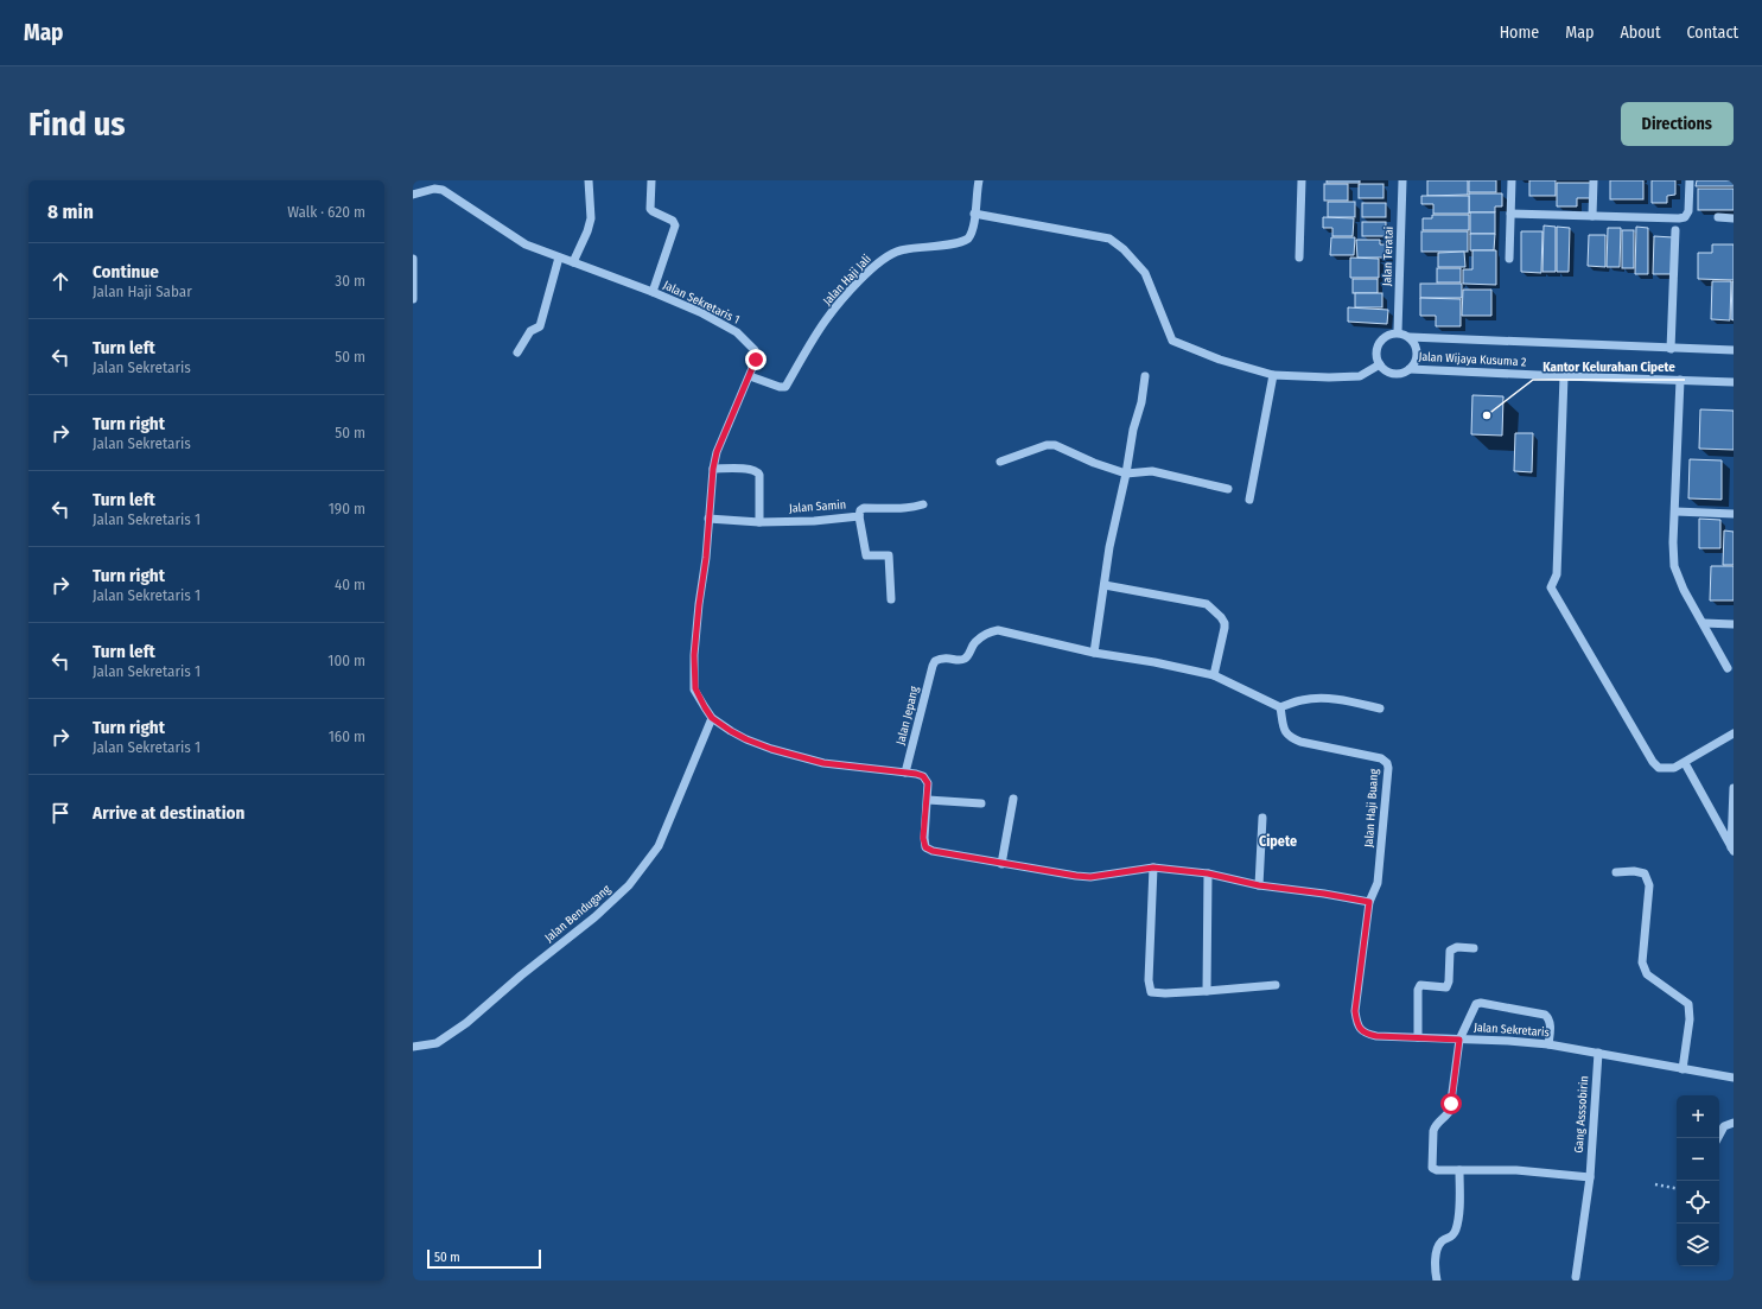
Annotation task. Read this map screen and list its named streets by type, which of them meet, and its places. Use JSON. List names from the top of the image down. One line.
{"streets":{"street":["Jalan Teratai","Jalan Haji Jali","Jalan Sekretaris 1","Jalan Wijaya Kusuma 2","Jalan Samin","Jalan Jepang","Jalan Haji Buang","Jalan Bendugang","Jalan Sekretaris","Gang Asssobirin"]},"crossings":[["Jalan Teratai","Jalan Wijaya Kusuma 2"],["Jalan Haji Jali","Jalan Sekretaris 1"],["Jalan Sekretaris 1","Jalan Samin"],["Jalan Sekretaris 1","Jalan Jepang"],["Jalan Sekretaris 1","Jalan Haji Buang"],["Jalan Sekretaris 1","Jalan Bendugang"],["Jalan Sekretaris 1","Jalan Sekretaris"],["Jalan Haji Buang","Jalan Sekretaris"],["Jalan Sekretaris","Gang Asssobirin"]],"districts":["Cipete"],"places":["Kantor Kelurahan Cipete"],"scale_bar":"50 m","page":{"header":"Map","nav":["Home","Map","About","Contact"],"buttons":"Directions","title":"Find us","heading":["8 min","Walk · 620 m"],"list":[["Continue","Jalan Haji Sabar","30 m"],["Turn left","Jalan Sekretaris","50 m"],["Turn right","Jalan Sekretaris","50 m"],["Turn left","Jalan Sekretaris 1","190 m"],["Turn right","Jalan Sekretaris 1","40 m"],["Turn left","Jalan Sekretaris 1","100 m"],["Turn right","Jalan Sekretaris 1","160 m"],"Arrive at destination"],"map_buttons":["+","−"],"scale":"50 m"}}
